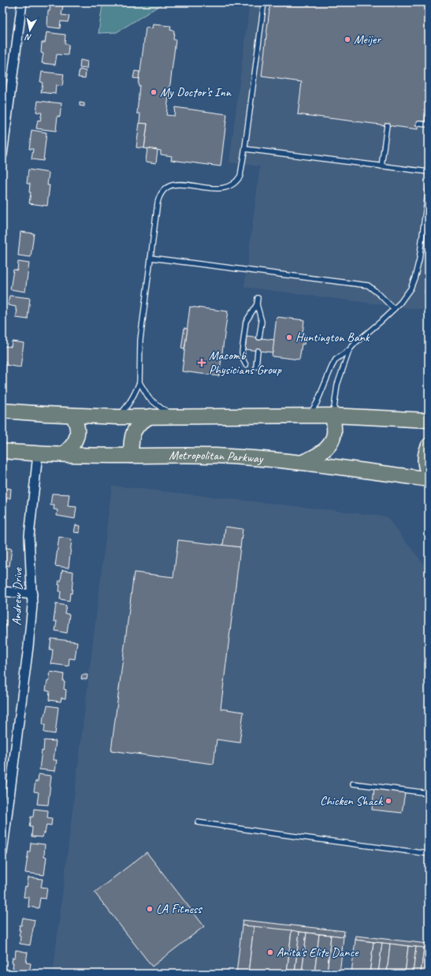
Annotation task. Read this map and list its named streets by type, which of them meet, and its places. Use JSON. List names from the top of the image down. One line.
{"streets":{"main road":["Metropolitan Parkway"],"street":["Andrew Drive"]},"crossings":[["Metropolitan Parkway","Andrew Drive"]],"places":{"other":["Meijer","My Doctor’s Inn","Huntington Bank","Chicken Shack","LA Fitness","Anita's Elite Dance"],"health":["Macomb Physicians Group"]},"north":"bottom"}
